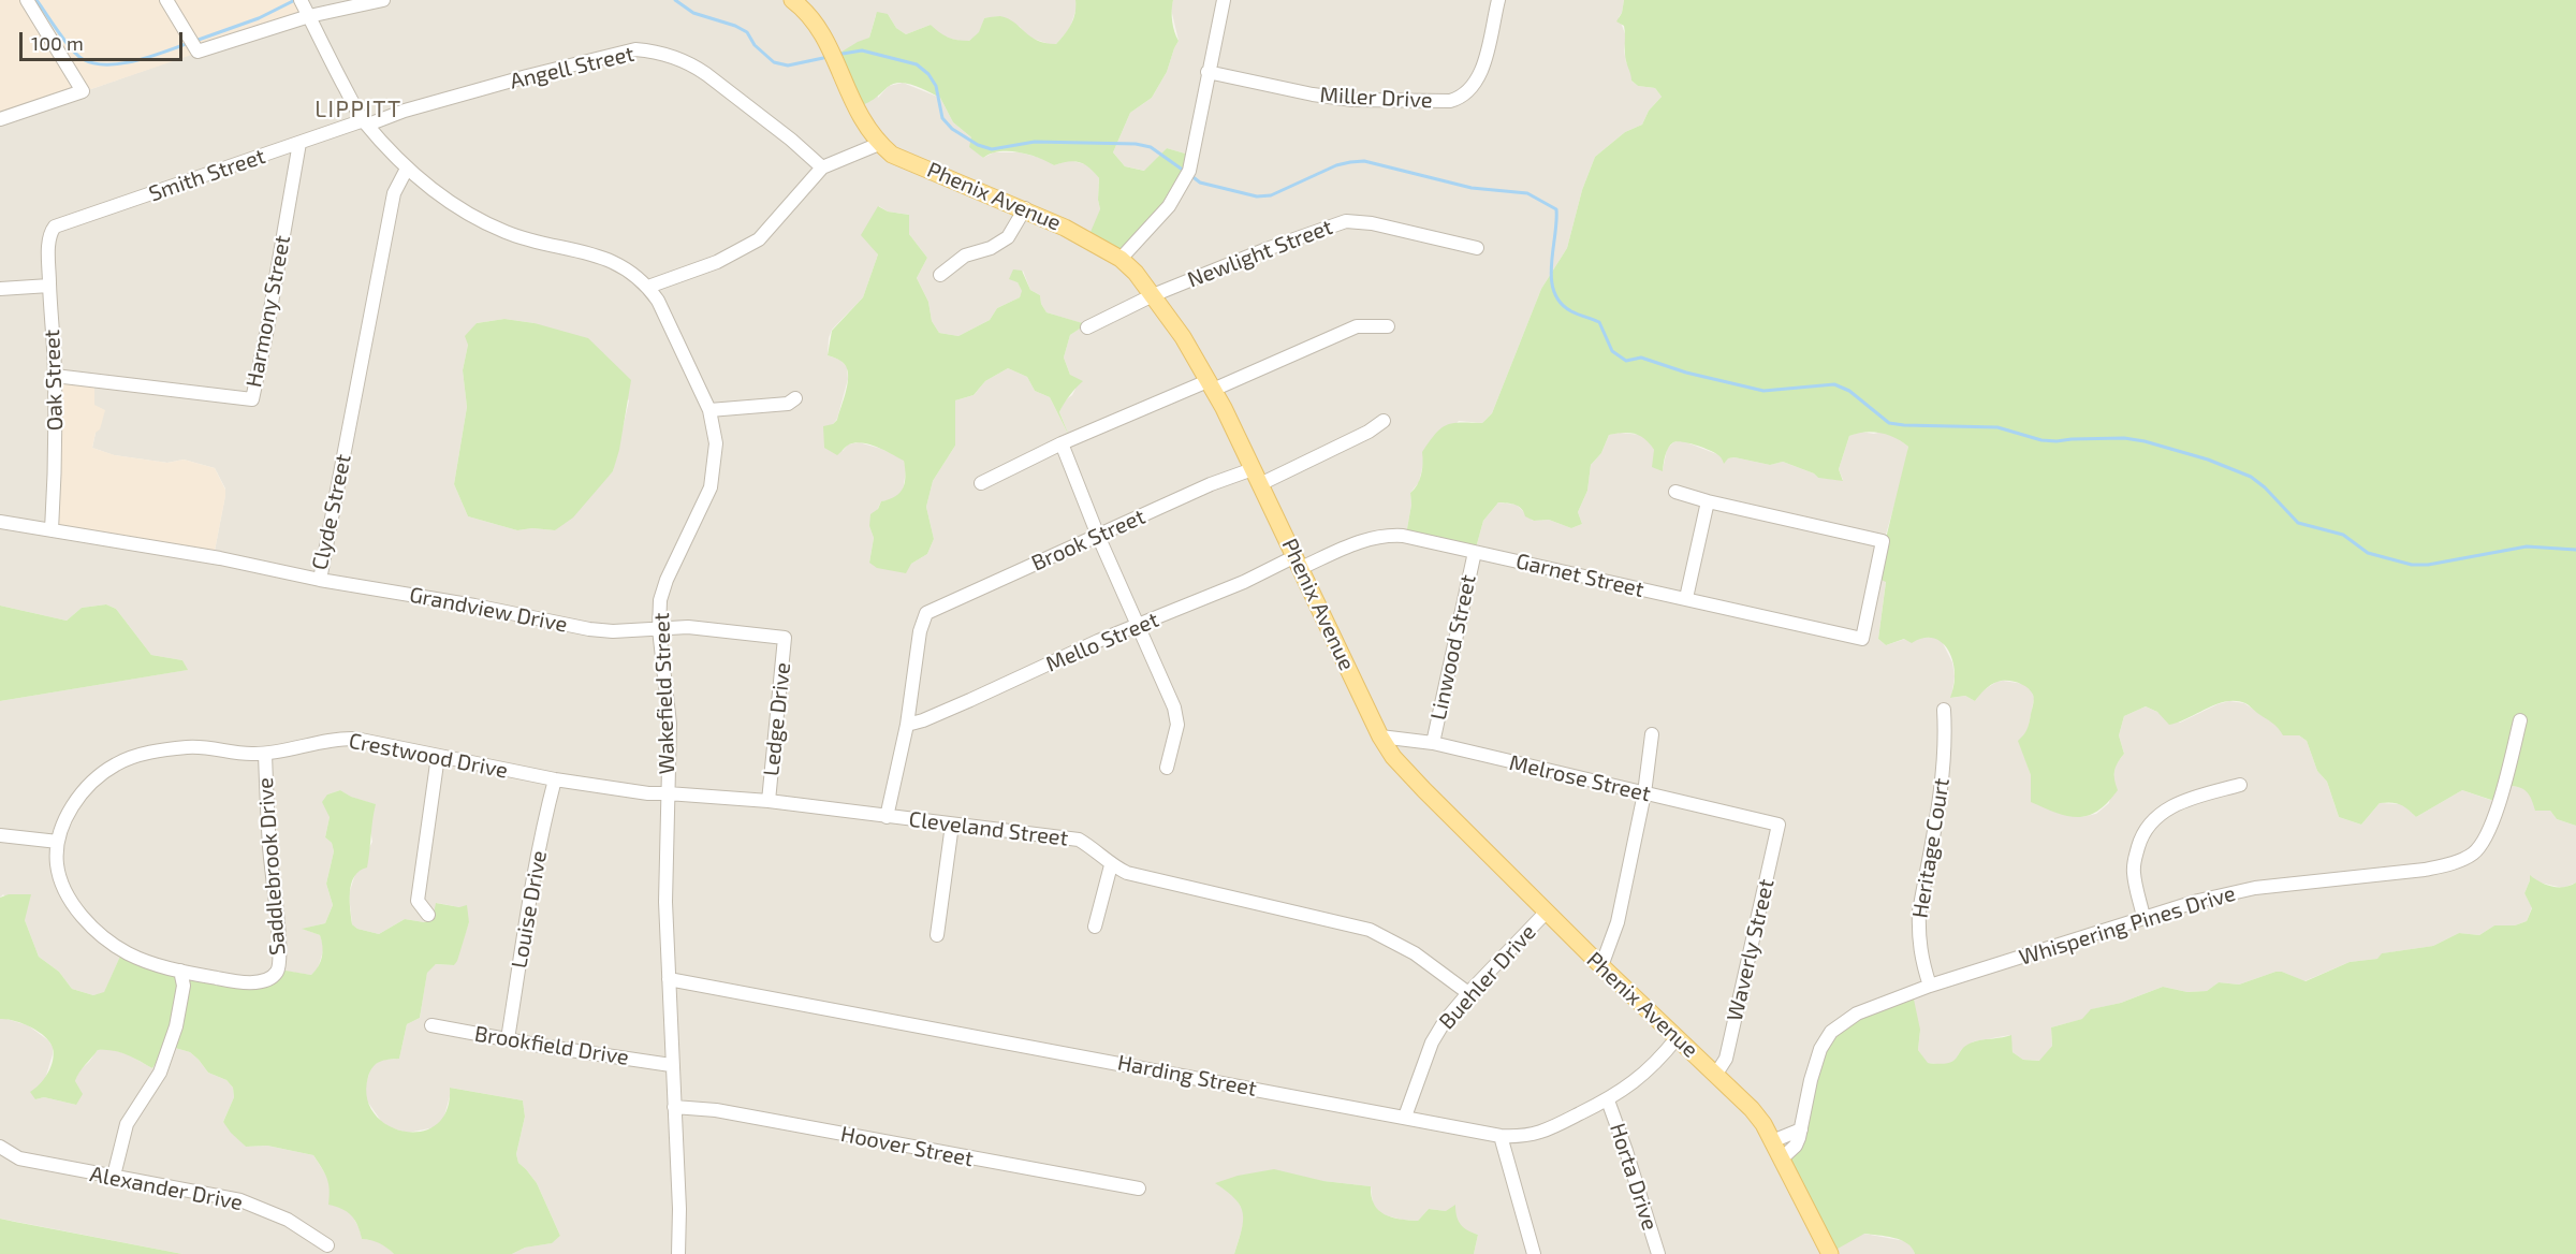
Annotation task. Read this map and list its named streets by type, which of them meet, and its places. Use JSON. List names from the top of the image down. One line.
{"streets":{"main road":["Phenix Avenue"],"street":["Angell Street","Miller Drive","Smith Street","Newlight Street","Harmony Street","Oak Street","Clyde Street","Brook Street","Garnet Street","Grandview Drive","Mello Street","Linwood Street","Wakefield Street","Ledge Drive","Crestwood Drive","Melrose Street","Cleveland Street","Heritage Court","Saddlebrook Drive","Louise Drive","Whispering Pines Drive","Waverly Street","Buehler Drive","Brookfield Drive","Harding Street","Hoover Street","Horta Drive","Alexander Drive"]},"crossings":[["Angell Street","Smith Street"],["Angell Street","Wakefield Street"],["Smith Street","Harmony Street"],["Smith Street","Oak Street"],["Smith Street","Wakefield Street"],["Phenix Avenue","Newlight Street"],["Phenix Avenue","Brook Street"],["Phenix Avenue","Garnet Street"],["Phenix Avenue","Mello Street"],["Phenix Avenue","Melrose Street"],["Phenix Avenue","Whispering Pines Drive"],["Phenix Avenue","Waverly Street"],["Phenix Avenue","Buehler Drive"],["Phenix Avenue","Harding Street"],["Harmony Street","Oak Street"],["Oak Street","Clyde Street"],["Clyde Street","Grandview Drive"],["Clyde Street","Wakefield Street"],["Brook Street","Mello Street"],["Garnet Street","Mello Street"],["Garnet Street","Linwood Street"],["Grandview Drive","Wakefield Street"],["Grandview Drive","Ledge Drive"],["Linwood Street","Melrose Street"],["Wakefield Street","Crestwood Drive"],["Wakefield Street","Cleveland Street"],["Wakefield Street","Brookfield Drive"],["Wakefield Street","Harding Street"],["Wakefield Street","Hoover Street"],["Ledge Drive","Cleveland Street"],["Crestwood Drive","Cleveland Street"],["Crestwood Drive","Saddlebrook Drive"],["Crestwood Drive","Louise Drive"],["Melrose Street","Waverly Street"],["Cleveland Street","Buehler Drive"],["Heritage Court","Whispering Pines Drive"],["Louise Drive","Brookfield Drive"],["Buehler Drive","Harding Street"],["Harding Street","Horta Drive"]],"districts":["LIPPITT"],"scale_bar":"100 m"}
